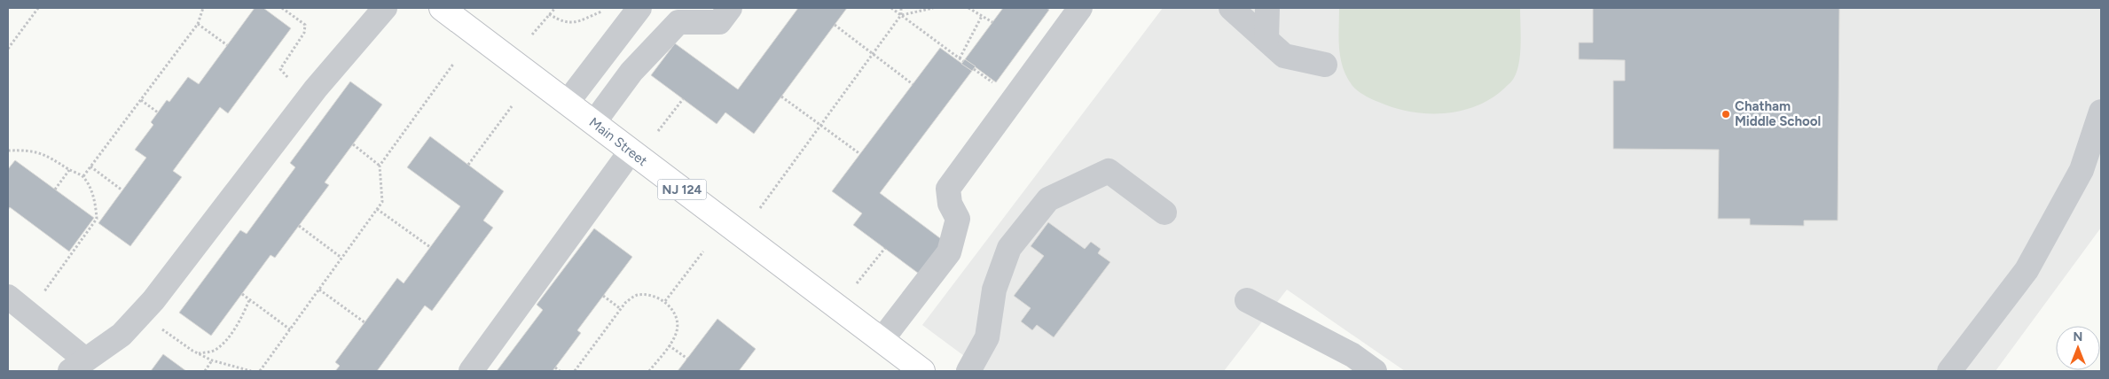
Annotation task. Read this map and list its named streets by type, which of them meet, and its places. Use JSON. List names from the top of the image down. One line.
{"streets":{"main road":["Main Street","NJ 124"]},"places":["Chatham Middle School"],"north":"top"}
